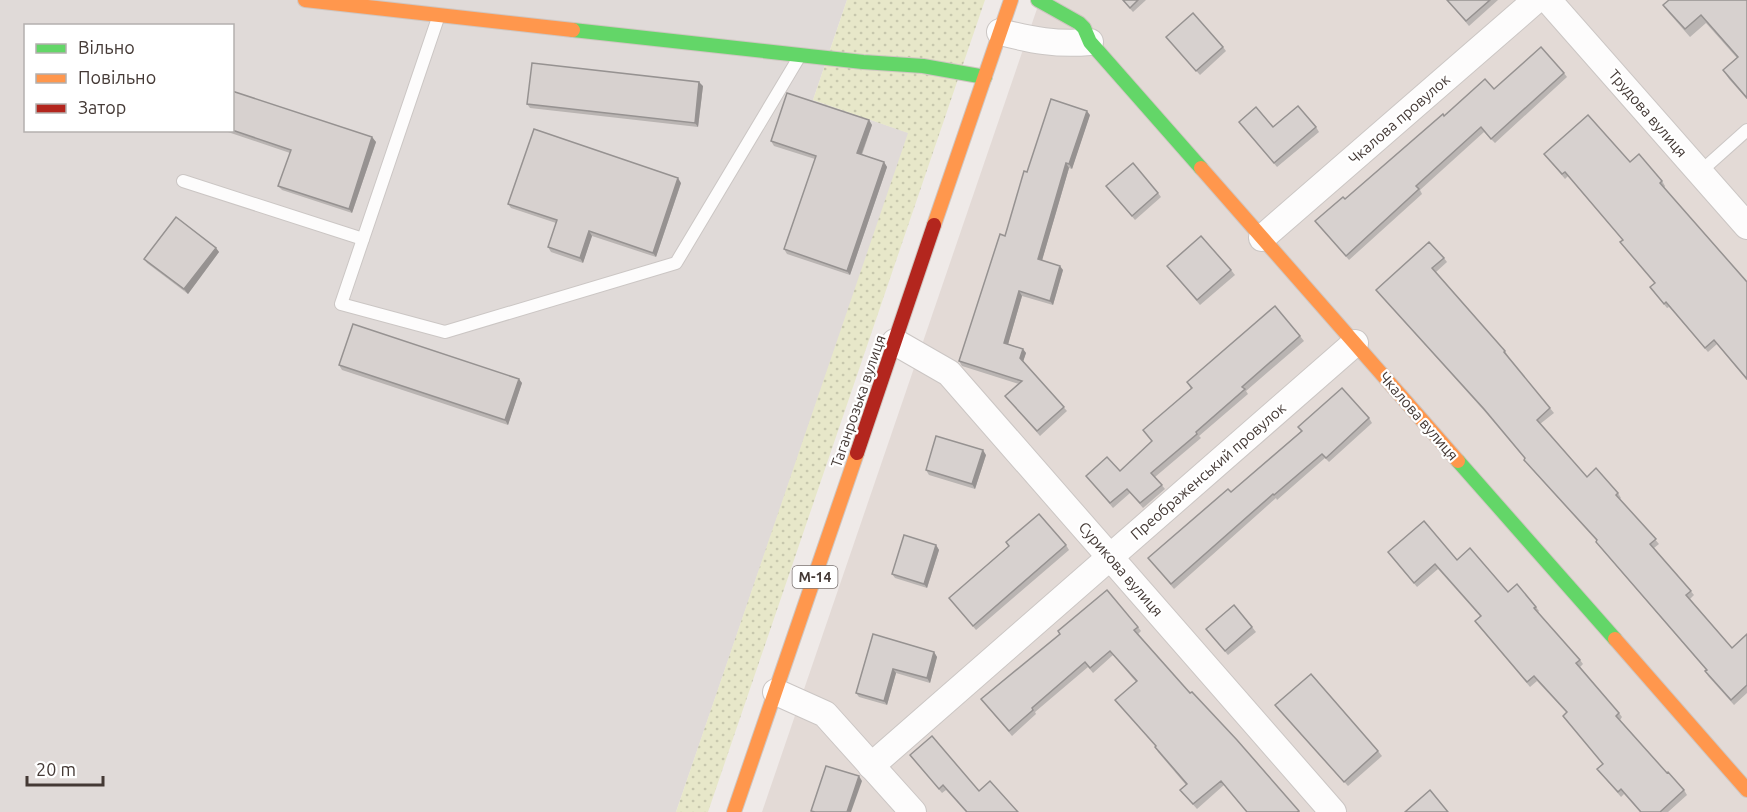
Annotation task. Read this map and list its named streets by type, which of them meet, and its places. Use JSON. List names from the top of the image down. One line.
{"streets":{"main road":["Таганрозька вулиця","Чкалова вулиця","М-14"],"street":["Трудова вулиця","Чкалова провулок","Преображенський провулок","Сурикова вулиця"]},"crossings":[["Чкалова провулок","Чкалова вулиця"],["Таганрозька вулиця","Сурикова вулиця"],["Чкалова вулиця","Преображенський провулок"],["Преображенський провулок","Сурикова вулиця"]],"legend":["Вільно","Повільно","Затор"],"scale_bar":"20 m"}
